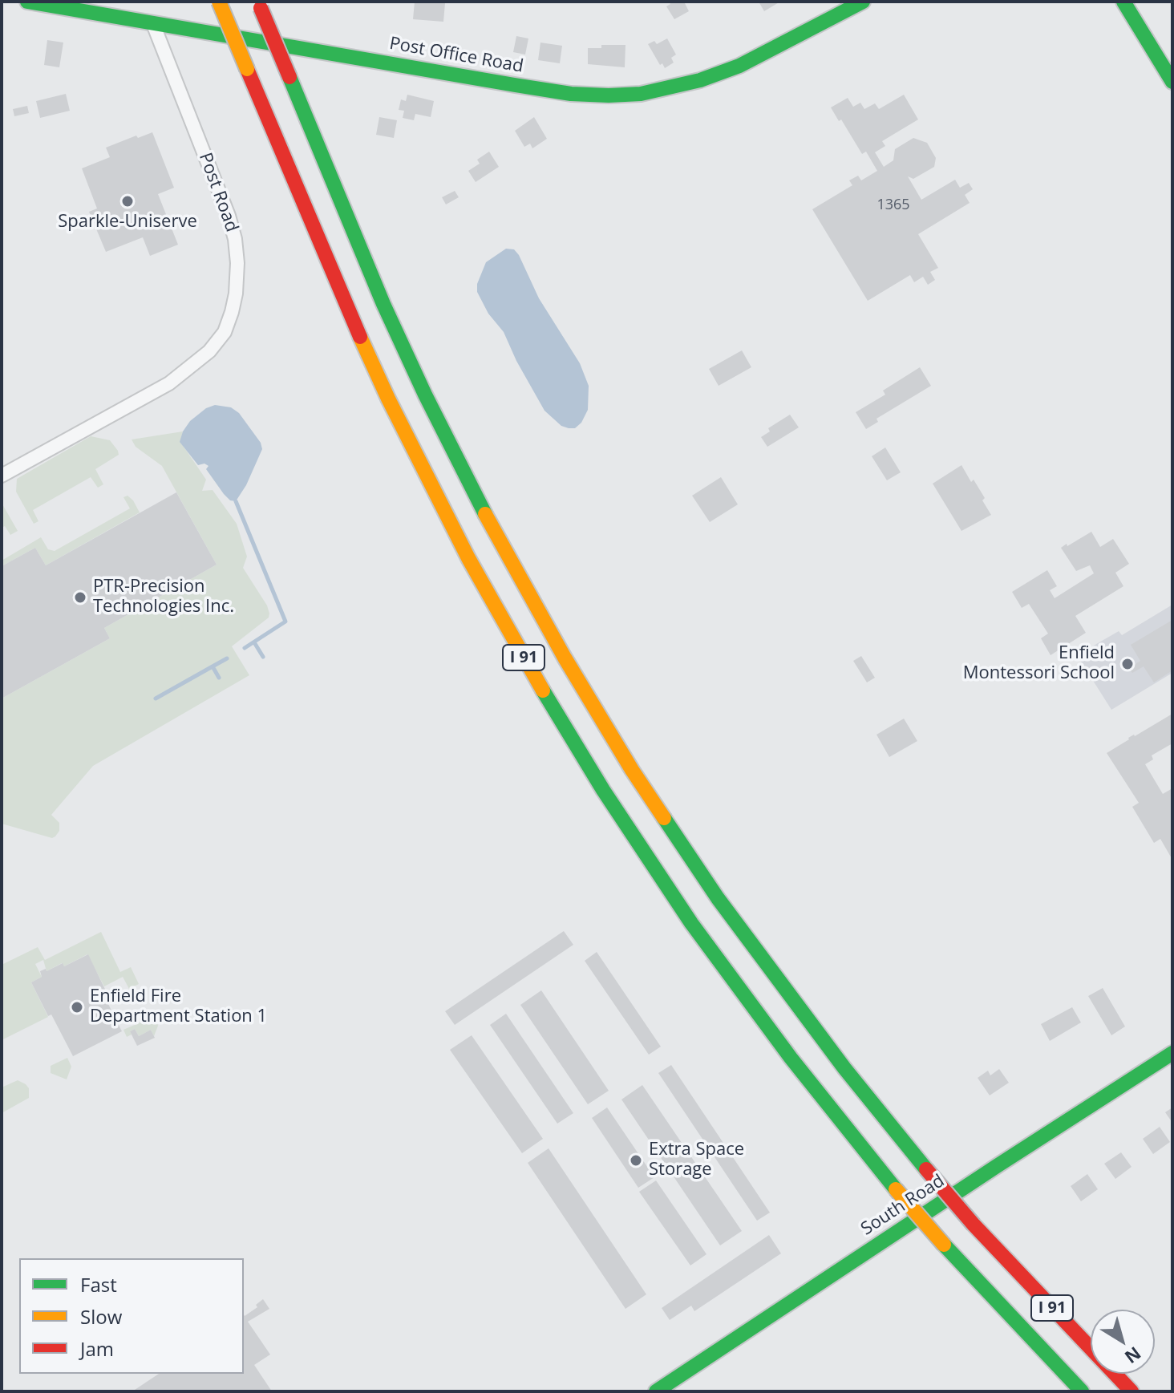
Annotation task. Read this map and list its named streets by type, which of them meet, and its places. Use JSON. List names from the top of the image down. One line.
{"streets":{"main road":["Post Office Road","I 91","South Road"],"street":["Post Road"]},"crossings":[["Post Office Road","Post Road"]],"places":["Sparkle-Uniserve","PTR-Precision Technologies Inc.","Enfield Montessori School","Enfield Fire Department Station 1","Extra Space Storage"],"house_numbers":["1365"],"legend":["Fast","Slow","Jam"],"north":"bottom right"}
